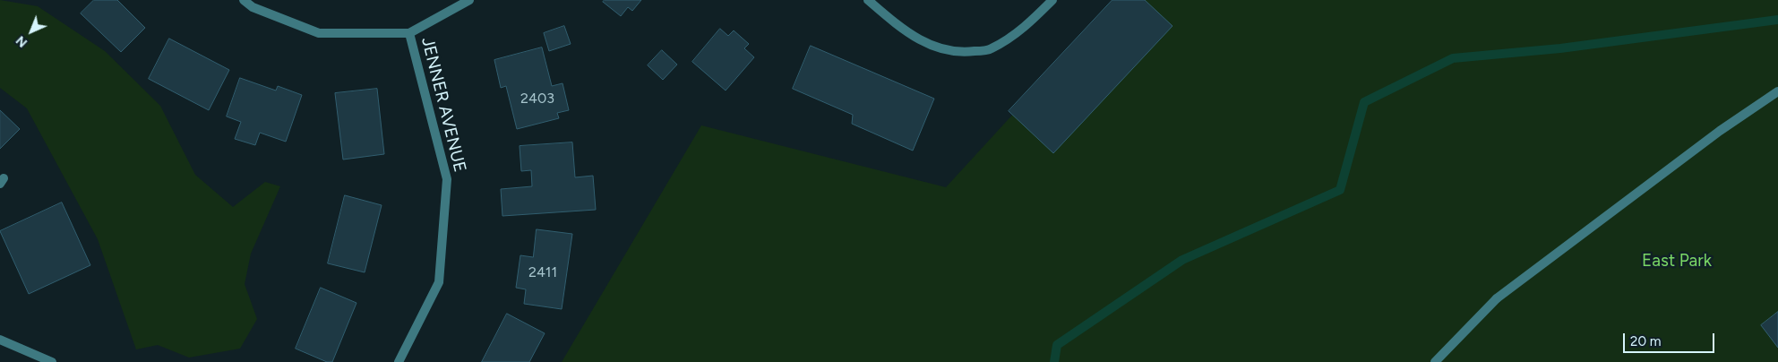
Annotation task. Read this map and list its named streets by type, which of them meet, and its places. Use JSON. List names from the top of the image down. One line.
{"streets":{"street":["JENNER AVENUE"]},"parks":["East Park"],"house_numbers":["2403","2411"],"scale_bar":"20 m","north":"bottom left"}
